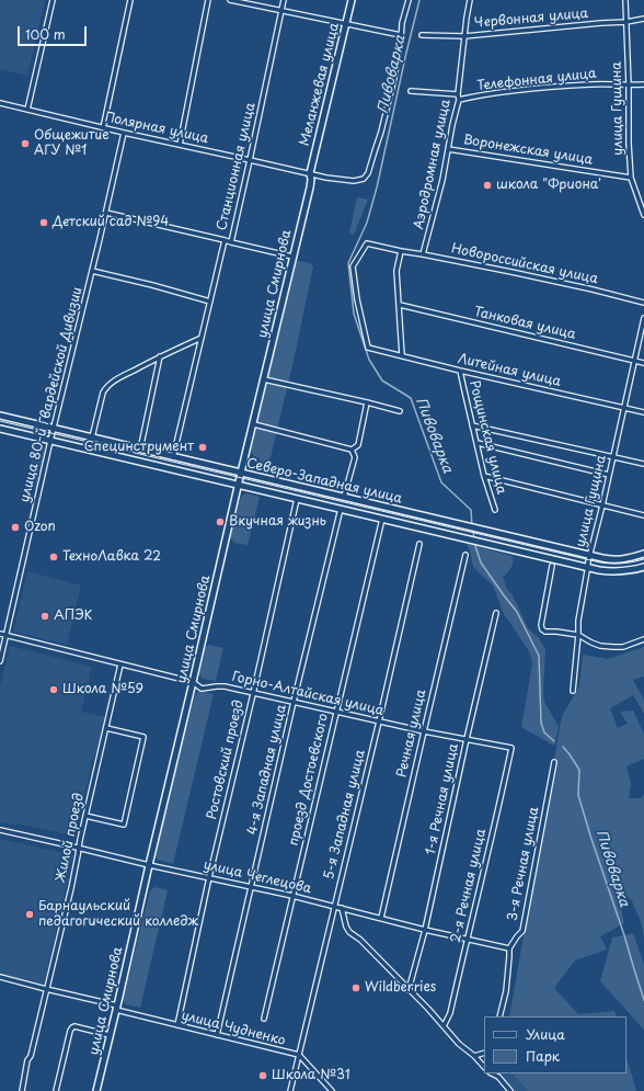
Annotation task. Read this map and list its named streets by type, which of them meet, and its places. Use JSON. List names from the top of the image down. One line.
{"streets":{"main road":["Меланжевая улица","улица Смирнова","Северо-Западная улица"],"street":["Червонная улица","Телефонная улица","улица Гущина","Полярная улица","Воронежская улица","Аэродромная улица","Станционная улица","Новороссийская улица","Танковая улица","Литейная улица","улица 80-й Гвардейской Дивизии","Рощинская улица","Горно-Алтайская улица","Речная улица","Ростовский проезд","4-я Западная улица","проезд Достоевского","1-я Речная улица","5-я Западная улица","Жилой проезд","3-я Речная улица","улица Чеглецова","2-я Речная улица","улица Чудненко"]},"crossings":[["Червонная улица","улица Гущина"],["Червонная улица","Аэродромная улица"],["Телефонная улица","улица Гущина"],["Телефонная улица","Аэродромная улица"],["Меланжевая улица","Полярная улица"],["Меланжевая улица","улица Смирнова"],["улица Гущина","Воронежская улица"],["улица Гущина","Танковая улица"],["улица Гущина","Литейная улица"],["улица Гущина","Северо-Западная улица"],["Полярная улица","Станционная улица"],["Полярная улица","улица Смирнова"],["Полярная улица","улица 80-й Гвардейской Дивизии"],["Воронежская улица","Аэродромная улица"],["Аэродромная улица","Новороссийская улица"],["Станционная улица","Северо-Западная улица"],["Новороссийская улица","Литейная улица"],["улица Смирнова","Северо-Западная улица"],["улица Смирнова","Горно-Алтайская улица"],["улица Смирнова","улица Чеглецова"],["улица Смирнова","улица Чудненко"],["Литейная улица","Рощинская улица"],["улица 80-й Гвардейской Дивизии","Северо-Западная улица"],["улица 80-й Гвардейской Дивизии","Горно-Алтайская улица"],["Северо-Западная улица","Ростовский проезд"],["Северо-Западная улица","4-я Западная улица"],["Северо-Западная улица","проезд Достоевского"],["Горно-Алтайская улица","Речная улица"],["Горно-Алтайская улица","Ростовский проезд"],["Горно-Алтайская улица","4-я Западная улица"],["Горно-Алтайская улица","проезд Достоевского"],["Горно-Алтайская улица","1-я Речная улица"],["Горно-Алтайская улица","5-я Западная улица"],["Горно-Алтайская улица","Жилой проезд"],["Горно-Алтайская улица","2-я Речная улица"],["Речная улица","улица Чеглецова"],["Ростовский проезд","улица Чеглецова"],["Ростовский проезд","улица Чудненко"],["4-я Западная улица","улица Чеглецова"],["4-я Западная улица","улица Чудненко"],["проезд Достоевского","улица Чеглецова"],["1-я Речная улица","улица Чеглецова"],["5-я Западная улица","улица Чеглецова"],["5-я Западная улица","улица Чудненко"],["Жилой проезд","улица Чеглецова"],["Жилой проезд","улица Чудненко"],["3-я Речная улица","улица Чеглецова"],["улица Чеглецова","2-я Речная улица"]],"water":["Пивоварка"],"places":["Общежитие АГУ №1","школа \"Фриона'","Детский сад №94","Специнструмент","Вкучная жизнь","Ozon","ТехноЛавка 22","АПЭК","Школа №59","Барнаульский педагогический колледж","Wildberries","Школа №31"],"legend":["Улица","Парк"],"scale_bar":"100 m"}
